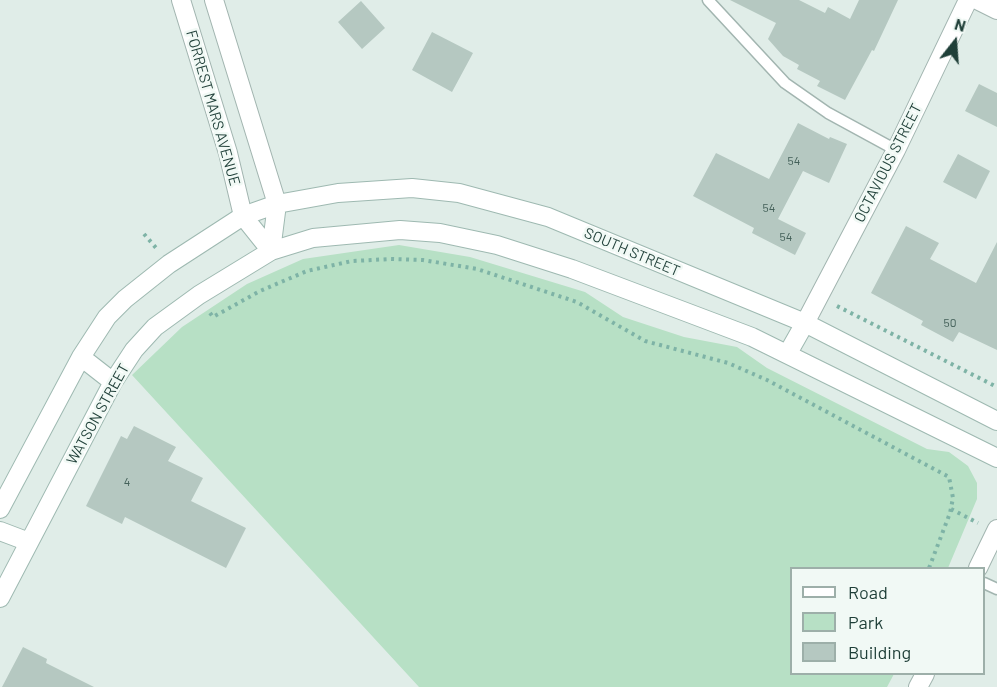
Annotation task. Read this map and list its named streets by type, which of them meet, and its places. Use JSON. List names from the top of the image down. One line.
{"streets":{"street":["FORREST MARS AVENUE","OCTAVIOUS STREET","SOUTH STREET","WATSON STREET"]},"crossings":[["FORREST MARS AVENUE","SOUTH STREET"],["OCTAVIOUS STREET","SOUTH STREET"]],"house_numbers":["54","54","54","50","4"],"legend":["Road","Park","Building"],"north":"top"}
